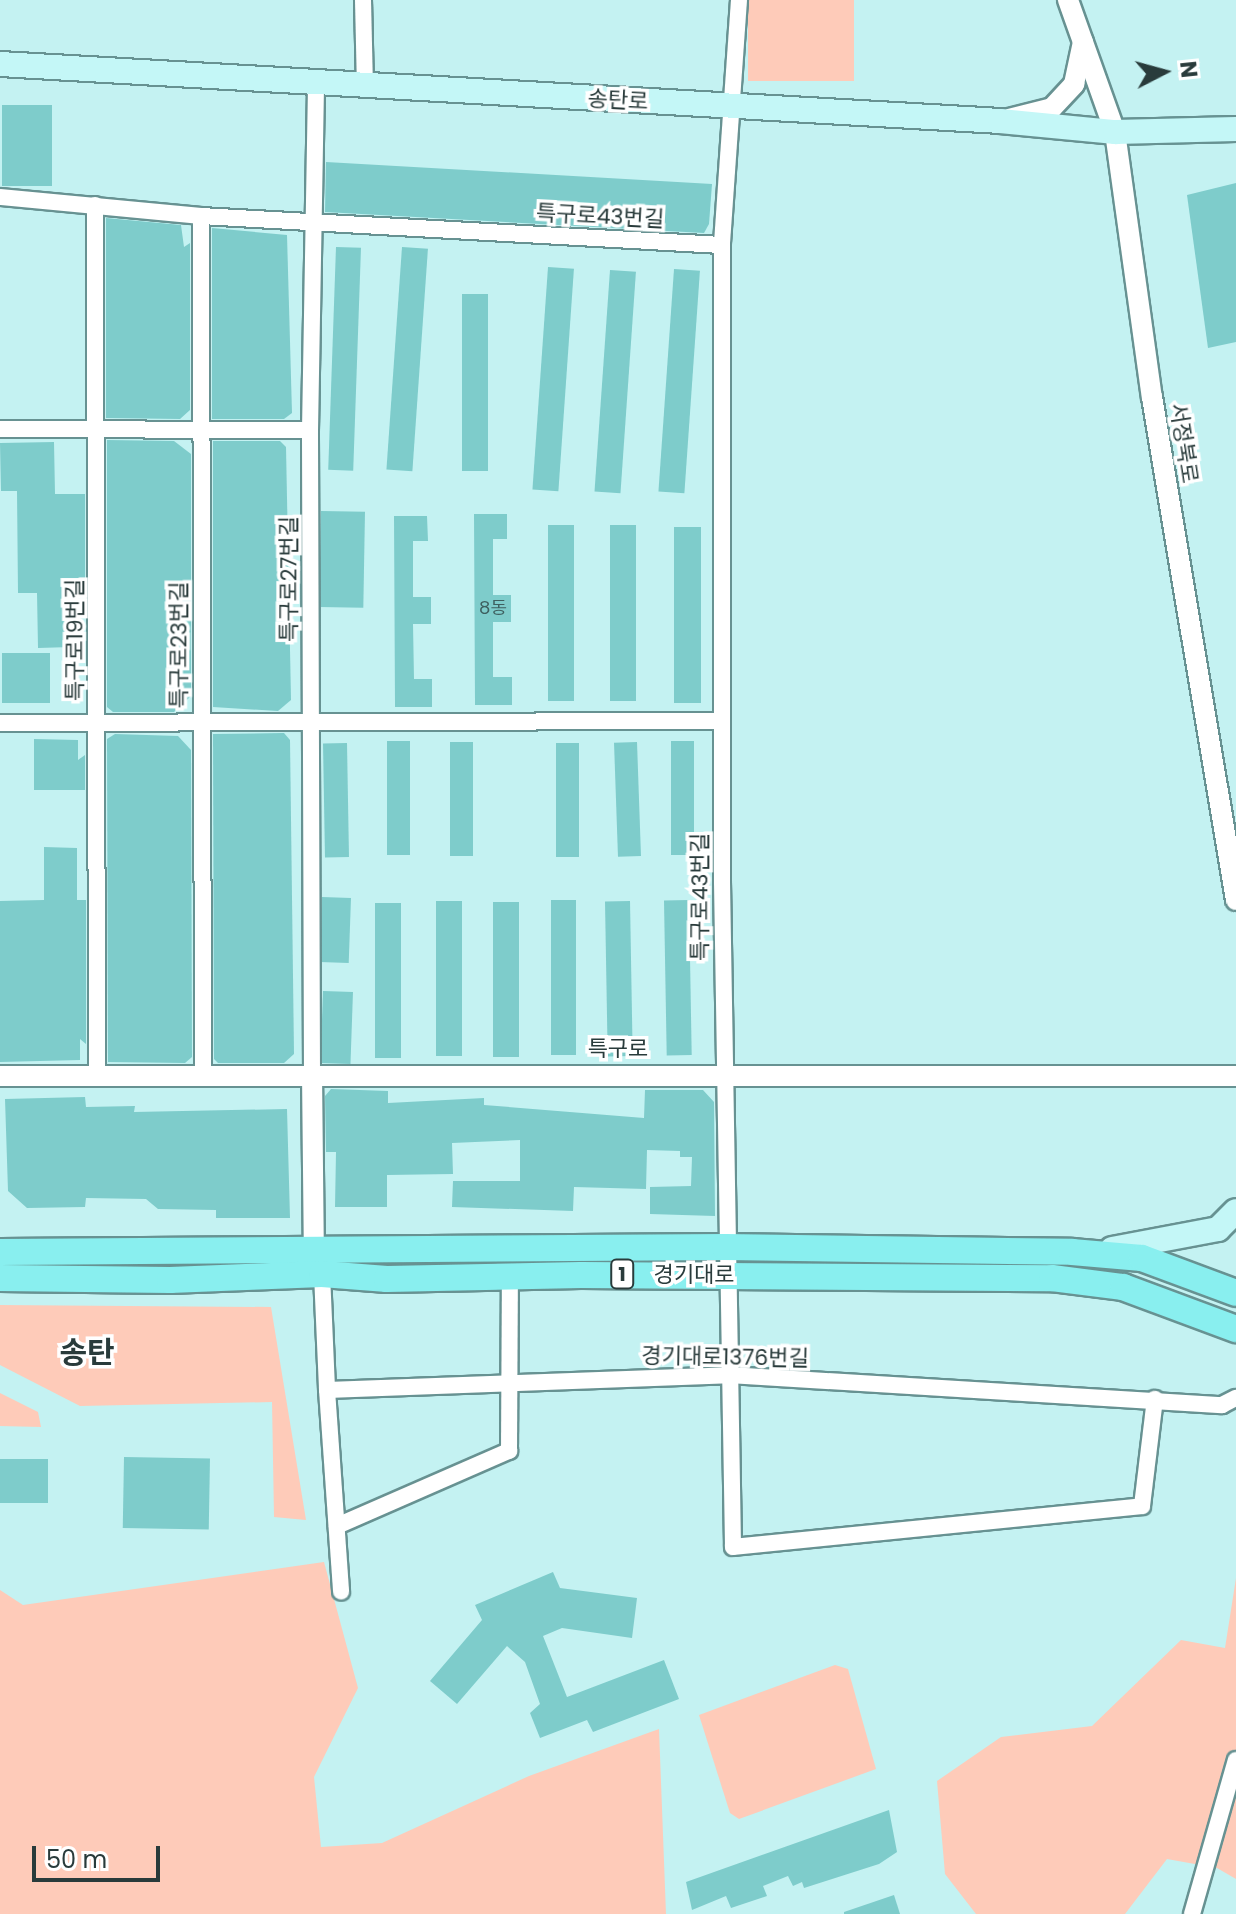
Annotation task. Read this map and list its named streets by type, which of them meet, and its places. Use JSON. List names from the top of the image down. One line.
{"streets":{"main road":["송탄로","1","경기대로"],"street":["특구로43번길","서정북로","특구로27번길","특구로19번길","특구로23번길","특구로","경기대로1376번길"]},"crossings":[["송탄로","서정북로"],["송탄로","특구로27번길"],["특구로43번길","특구로27번길"],["특구로43번길","특구로19번길"],["특구로43번길","특구로23번길"],["특구로43번길","특구로"],["특구로43번길","경기대로"],["특구로43번길","경기대로1376번길"],["특구로27번길","특구로"],["특구로19번길","특구로"],["특구로23번길","특구로"]],"districts":["송탄"],"house_numbers":["8동"],"scale_bar":"50 m","north":"right"}
